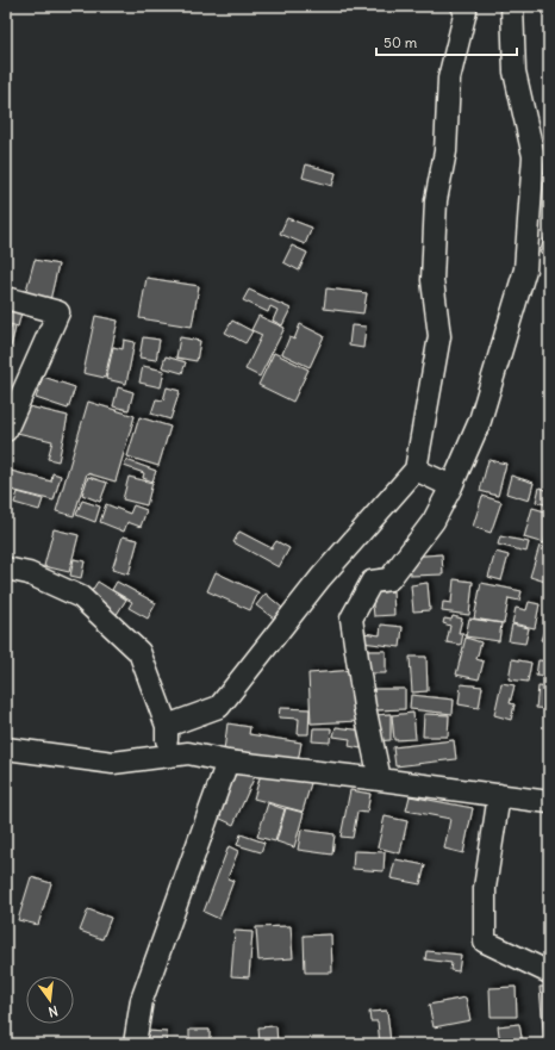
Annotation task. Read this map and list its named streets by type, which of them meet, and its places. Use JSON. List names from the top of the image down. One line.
{"scale_bar":"50 m","north":"bottom"}
